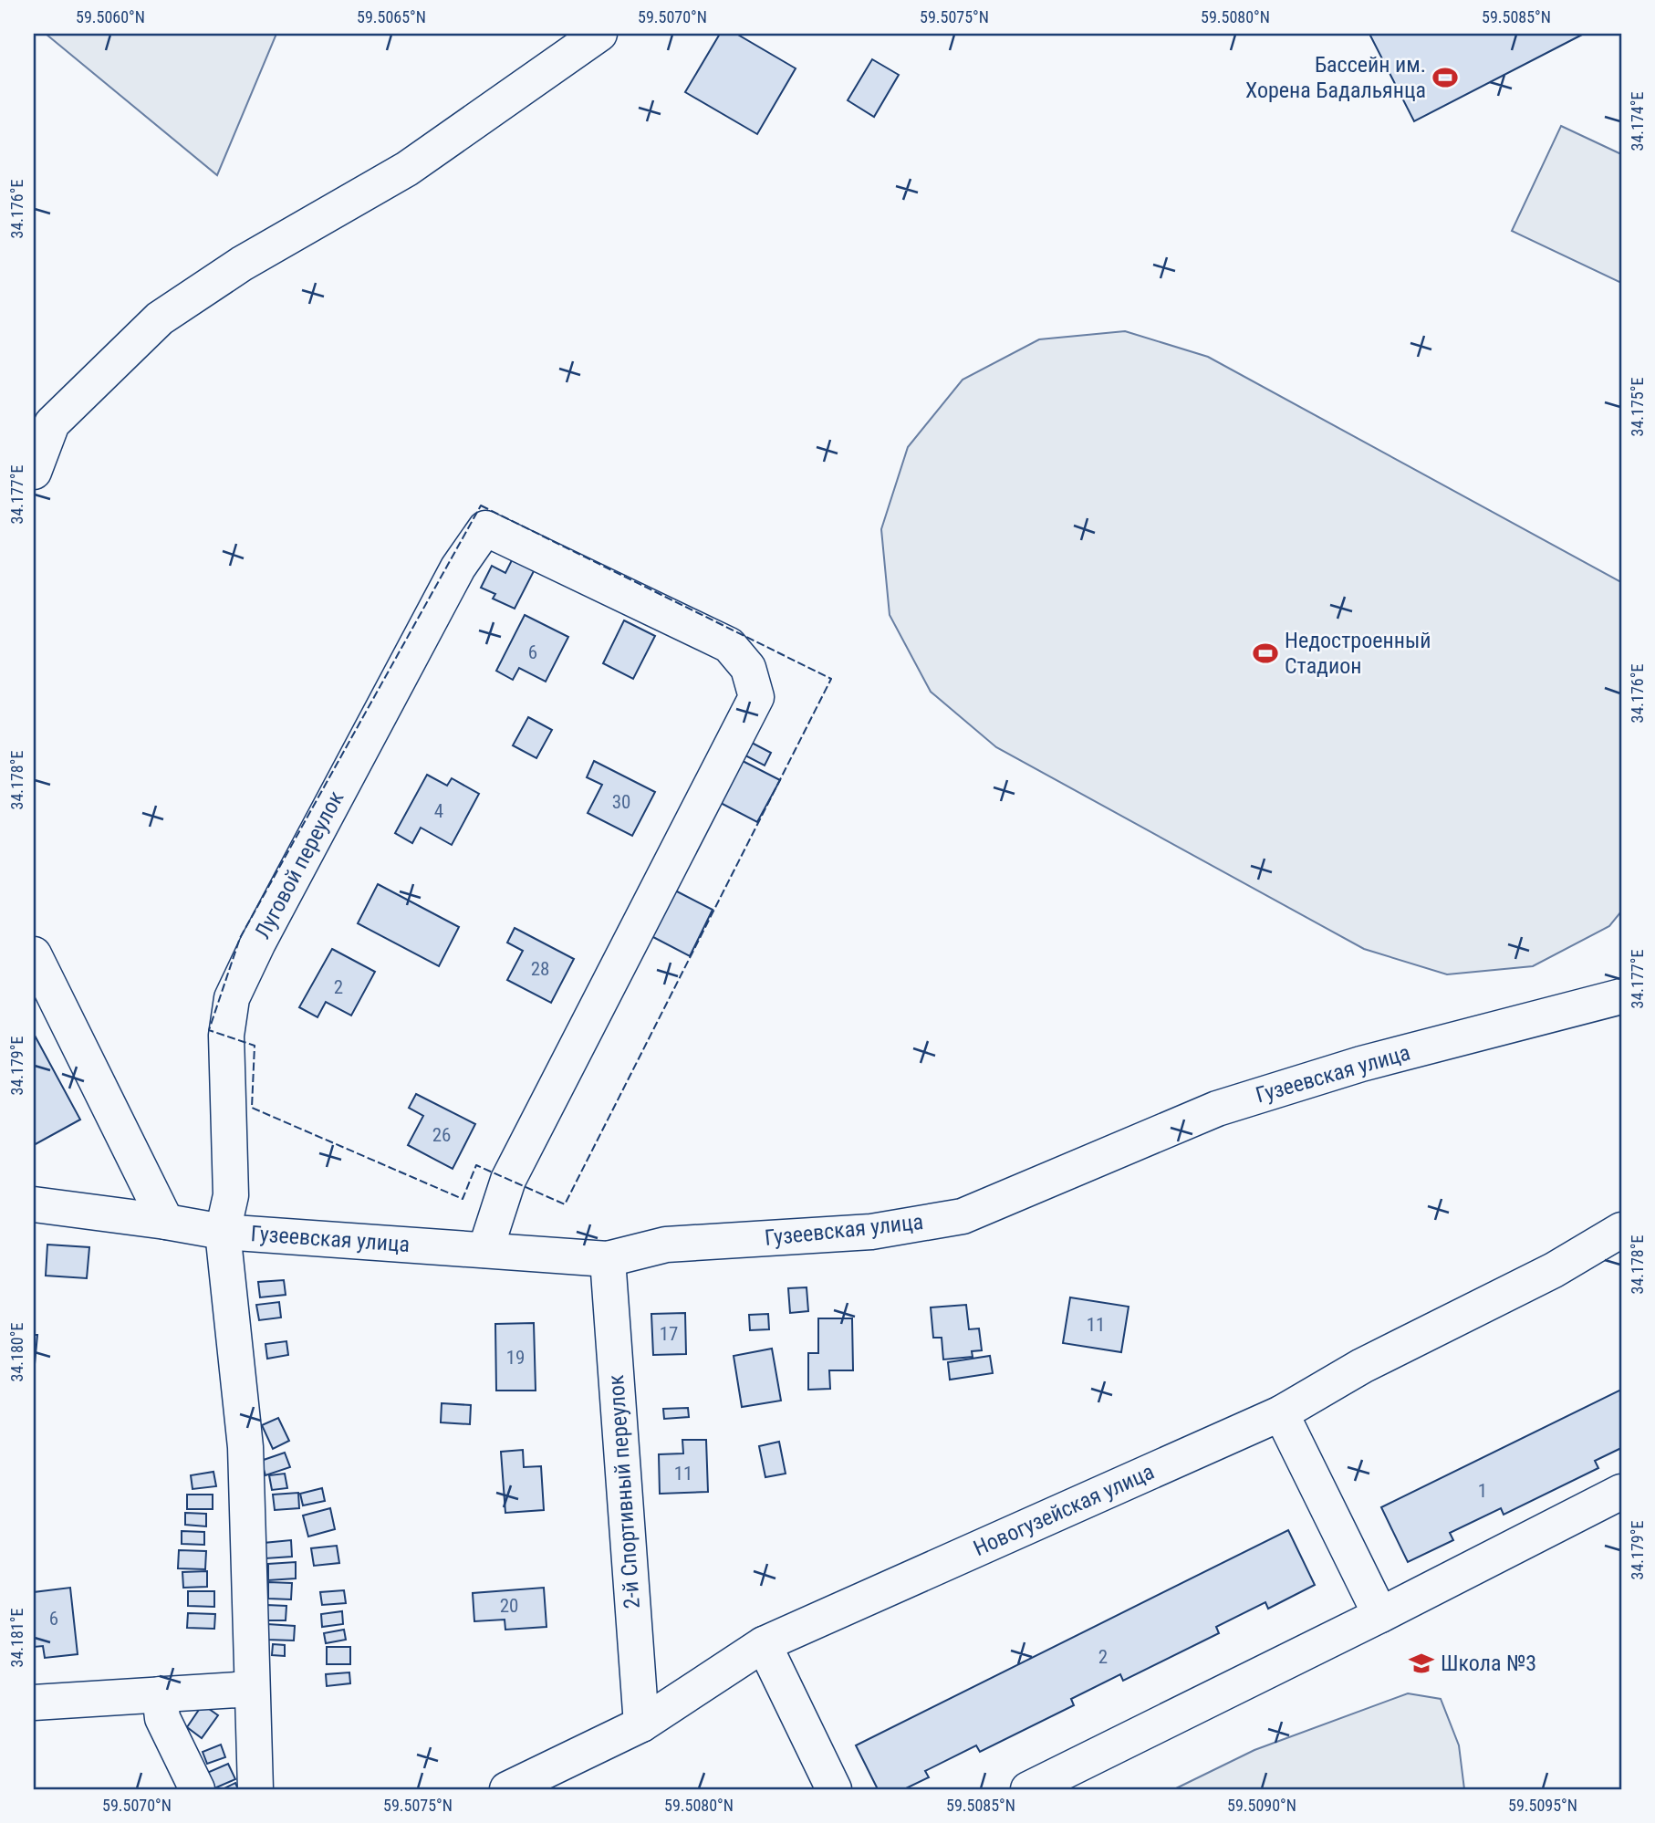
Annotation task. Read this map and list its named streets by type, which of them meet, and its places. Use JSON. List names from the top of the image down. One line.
{"streets":{"street":["Луговой переулок","Гузеевская улица","2-й Спортивный переулок","Новогузейская улица"]},"crossings":[["Луговой переулок","Гузеевская улица"],["Гузеевская улица","2-й Спортивный переулок"],["2-й Спортивный переулок","Новогузейская улица"]],"places":{"sports":["Бассейн им. Хорена Бадальянца","Недостроенный Стадион"],"school or university":["Школа №3"]},"house_numbers":["6","30","4","28","2","26","11","17","19","11","1","20","6","2"],"coordinates":["59.5060°N","59.5065°N","59.5070°N","59.5075°N","59.5080°N","59.5085°N","34.174°E","34.176°E","34.175°E","34.177°E","34.178°E","34.179°E","34.180°E","34.181°E","59.5090°N","59.5095°N"]}
